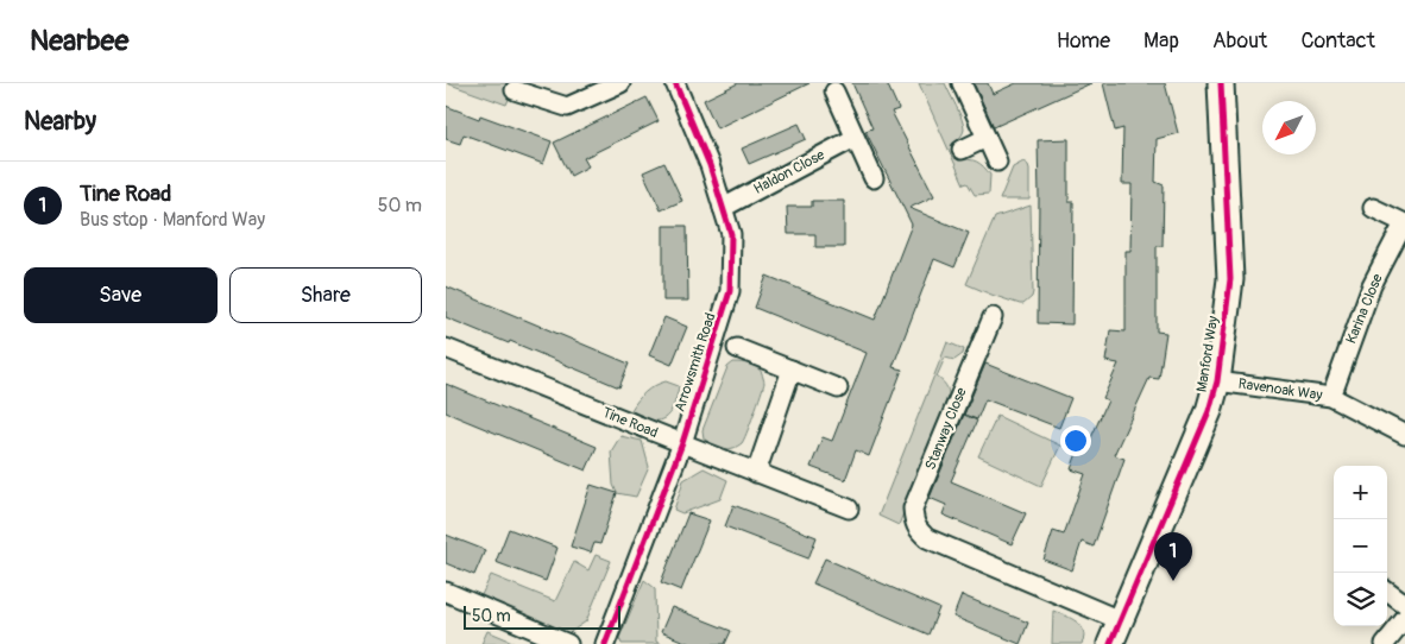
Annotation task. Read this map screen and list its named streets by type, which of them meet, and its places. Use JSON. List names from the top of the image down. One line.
{"streets":{"street":["Haldon Close","Karina Close","Manford Way","Arrowsmith Road","Ravenoak Way","Tine Road","Stanway Close"]},"crossings":[["Haldon Close","Arrowsmith Road"],["Karina Close","Ravenoak Way"],["Manford Way","Ravenoak Way"],["Manford Way","Stanway Close"],["Arrowsmith Road","Tine Road"]],"scale_bar":"50 m","north":"bottom left","page":{"header":"Nearbee","nav":["Home","Map","About","Contact"],"heading":"Nearby","list":[{"mark":"1","name":"Tine Road","note":"Bus stop · Manford Way","value":"50 m"}],"buttons":["Save","Share"],"map_buttons":["+","−"],"pins":"1","scale":"50 m"}}
